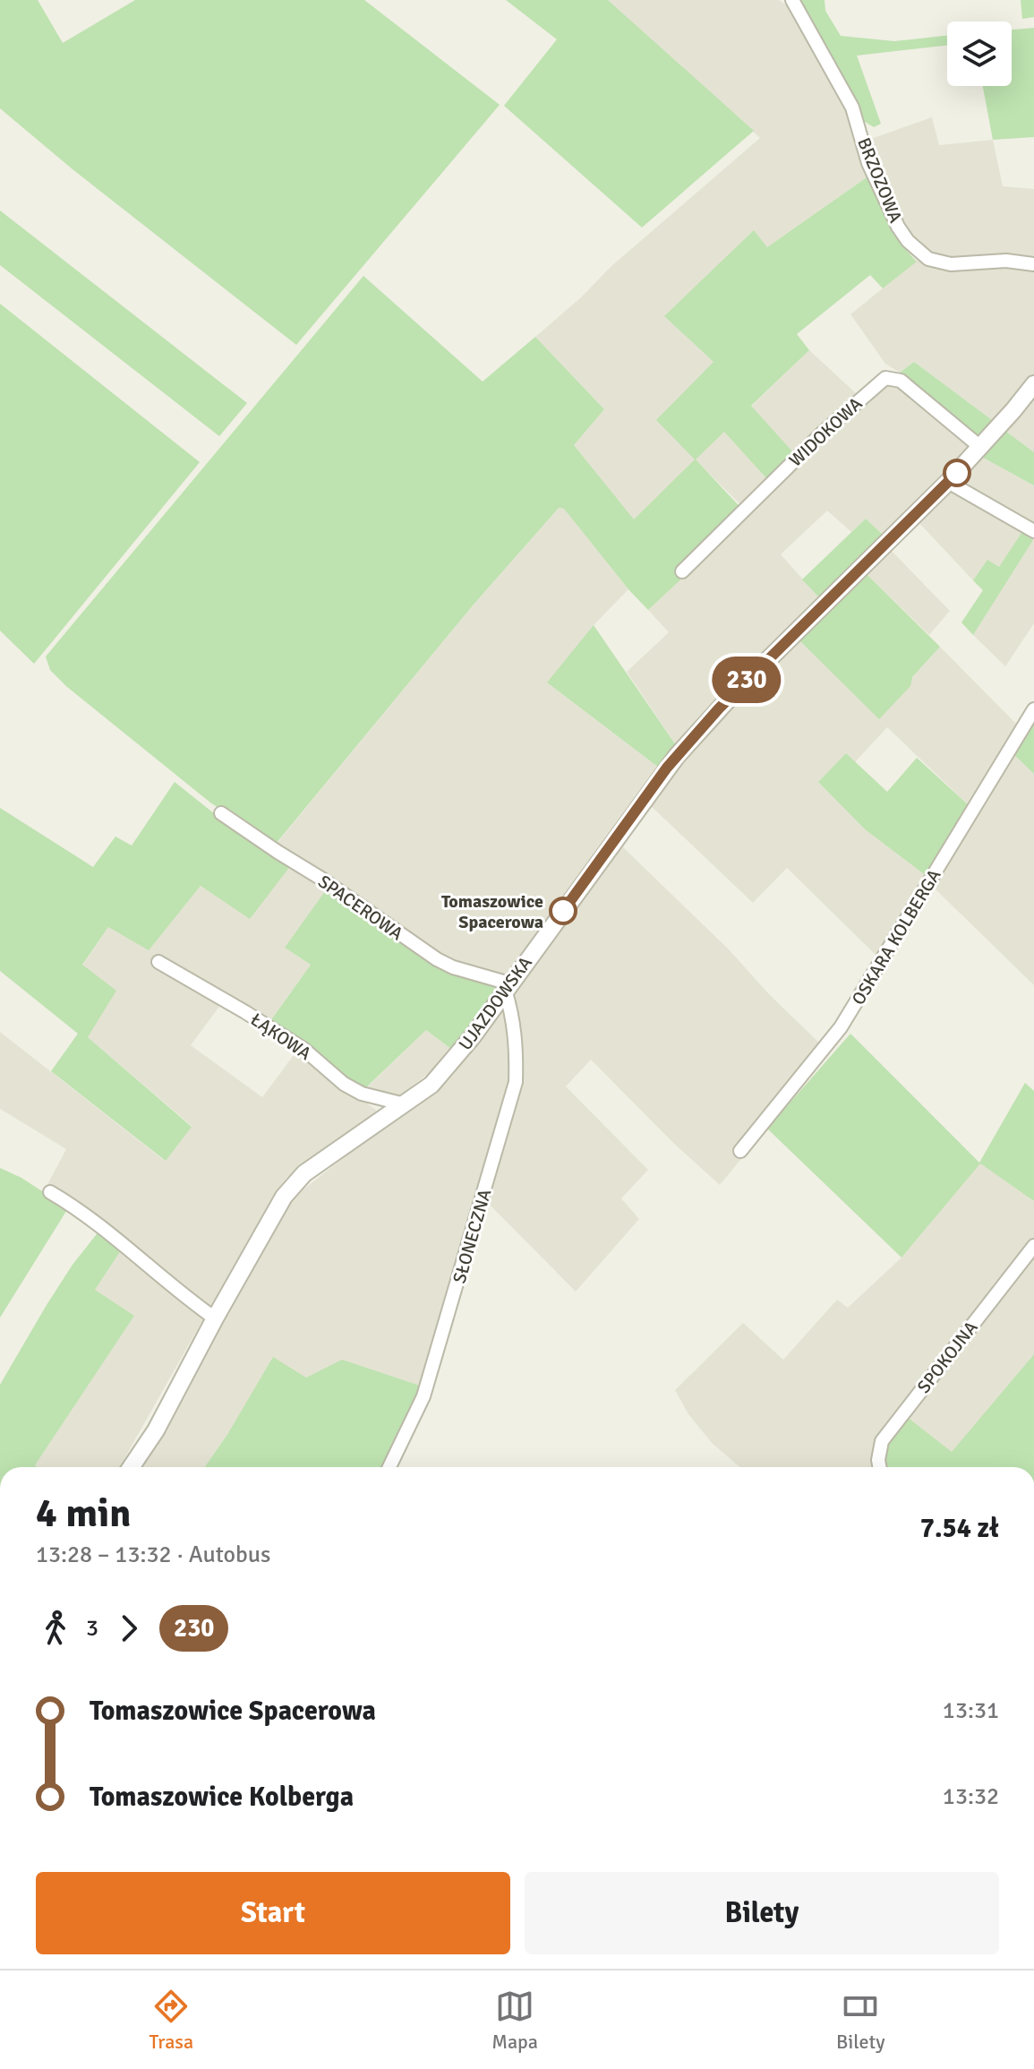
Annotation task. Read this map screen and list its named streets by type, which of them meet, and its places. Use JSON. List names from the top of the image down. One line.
{"streets":{"street":["BRZOZOWA","WIDOKOWA","SPACEROWA","OSKARA KOLBERGA","UJAZDOWSKA","ŁĄKOWA","SŁONECZNA","SPOKOJNA"]},"crossings":[["WIDOKOWA","UJAZDOWSKA"],["SPACEROWA","UJAZDOWSKA"],["SPACEROWA","SŁONECZNA"],["UJAZDOWSKA","ŁĄKOWA"],["UJAZDOWSKA","SŁONECZNA"]],"places":["Tomaszowice Spacerowa"],"lines":["bus line 230"],"page":{"on_map":"230","heading":["4 min","13:28 – 13:32 · Autobus","7.54 zł"],"legs":["3","230"],"list":[{"name":"Tomaszowice Spacerowa","value":"13:31"},{"name":"Tomaszowice Kolberga","value":"13:32"}],"buttons":["Start","Bilety"],"tabs":["Trasa","Mapa","Bilety"]}}
